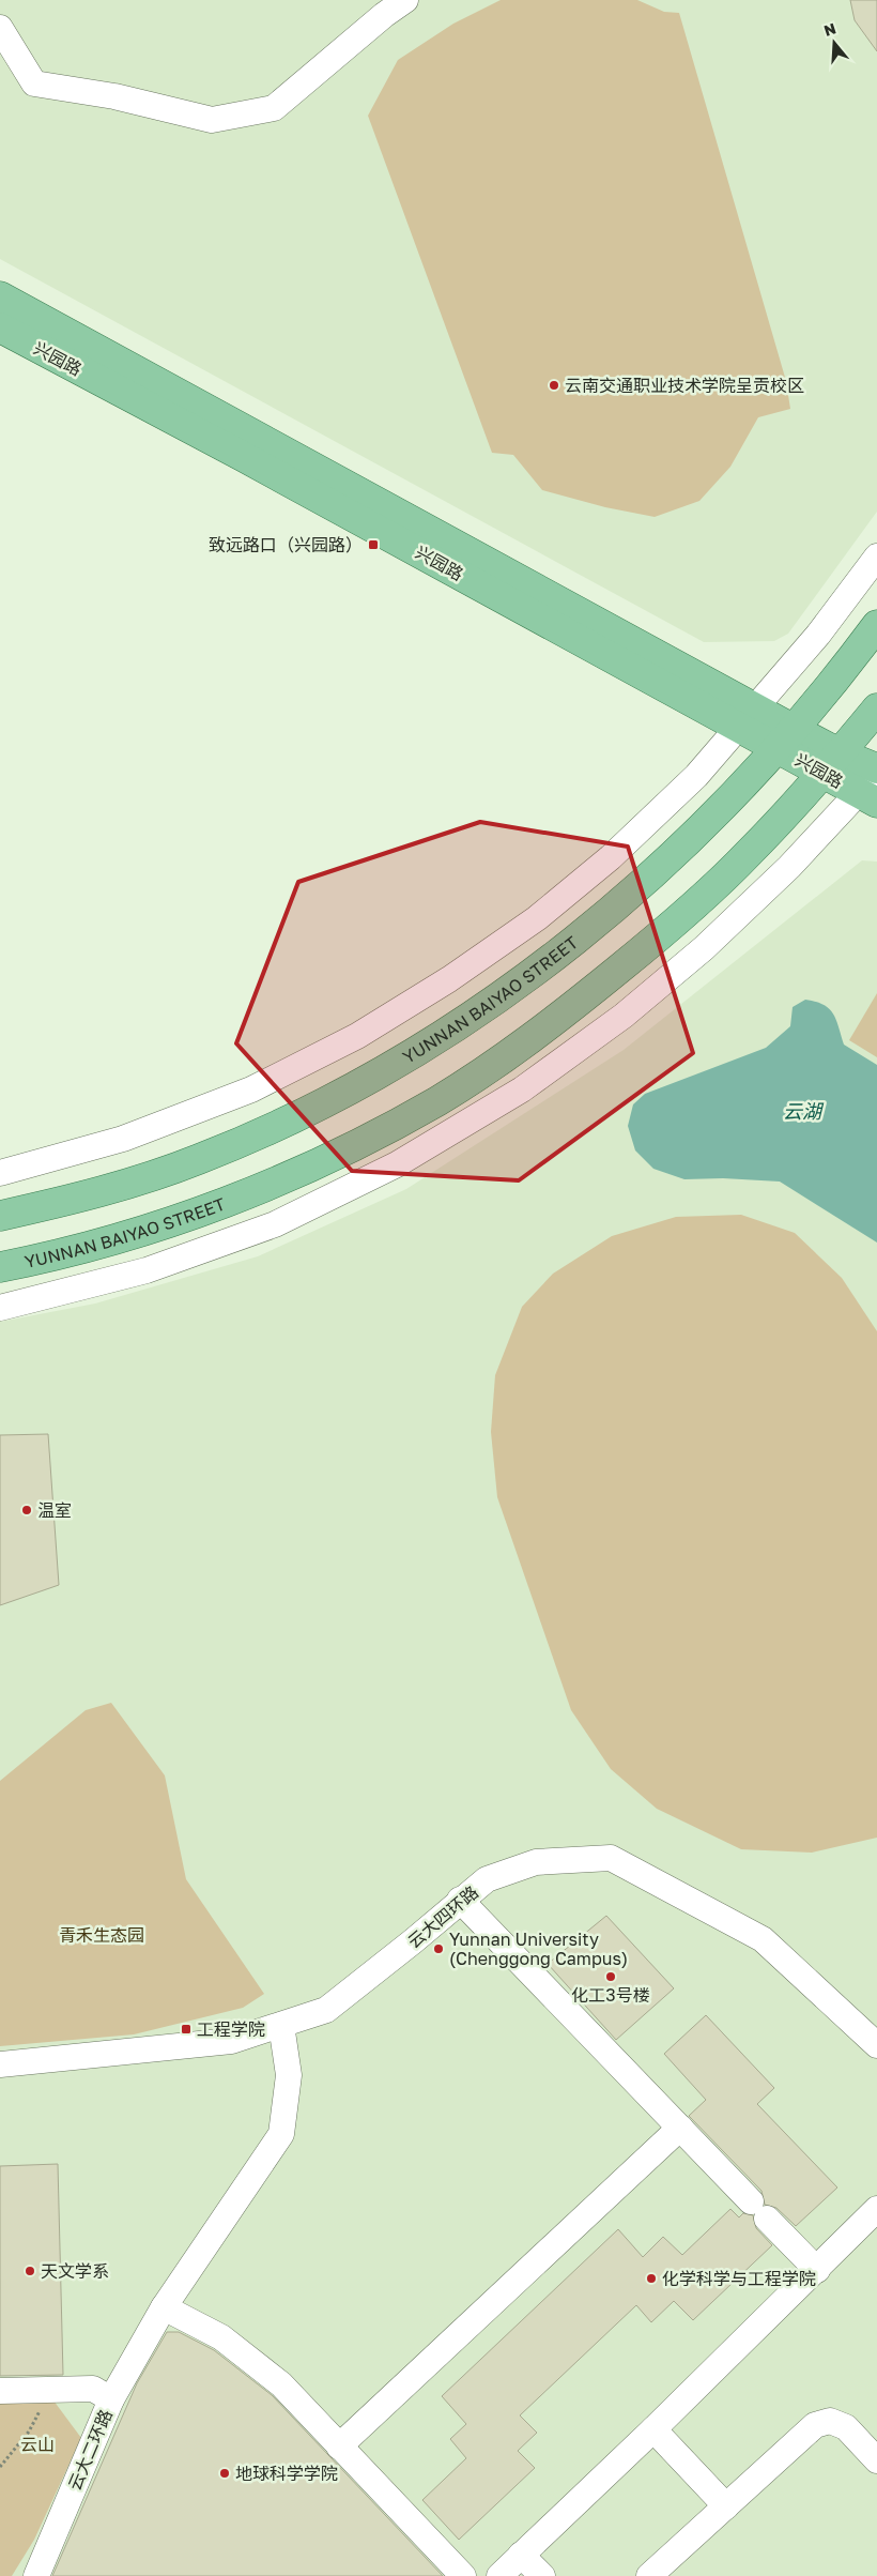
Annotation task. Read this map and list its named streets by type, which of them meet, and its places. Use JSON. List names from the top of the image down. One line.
{"streets":{"main road":["兴园路","YUNNAN BAIYAO STREET"],"street":["云大四环路","云大二环路"]},"crossings":[["兴园路","YUNNAN BAIYAO STREET"]],"water":["云湖"],"parks":["青禾生态园","云山"],"places":{"other":["云南交通职业技术学院呈贡校区","温室","Yunnan University (Chenggong Campus)","化工3号楼","天文学系","化学科学与工程学院","地球科学学院"],"transit":["致远路口（兴园路）","工程学院"]},"north":"top"}
